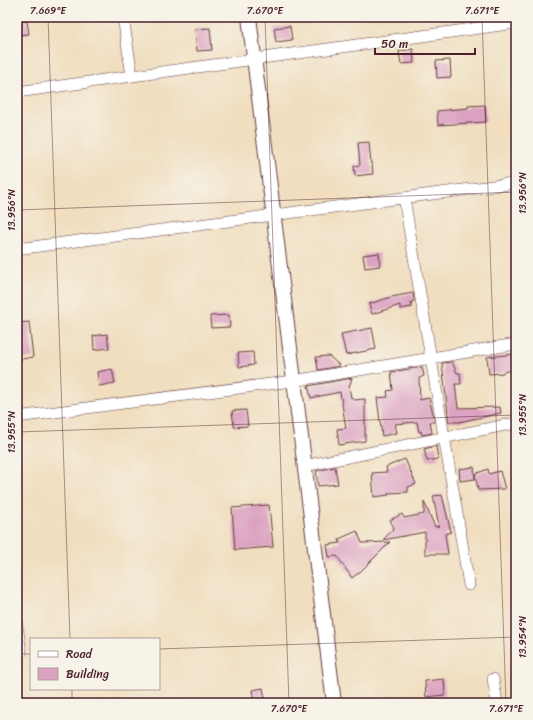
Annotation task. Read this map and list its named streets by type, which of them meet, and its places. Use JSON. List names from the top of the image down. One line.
{"legend":["Road","Building"],"scale_bar":"50 m","coordinates":["7.669°E","7.670°E","7.671°E","13.956°N","13.955°N","13.954°N"]}
